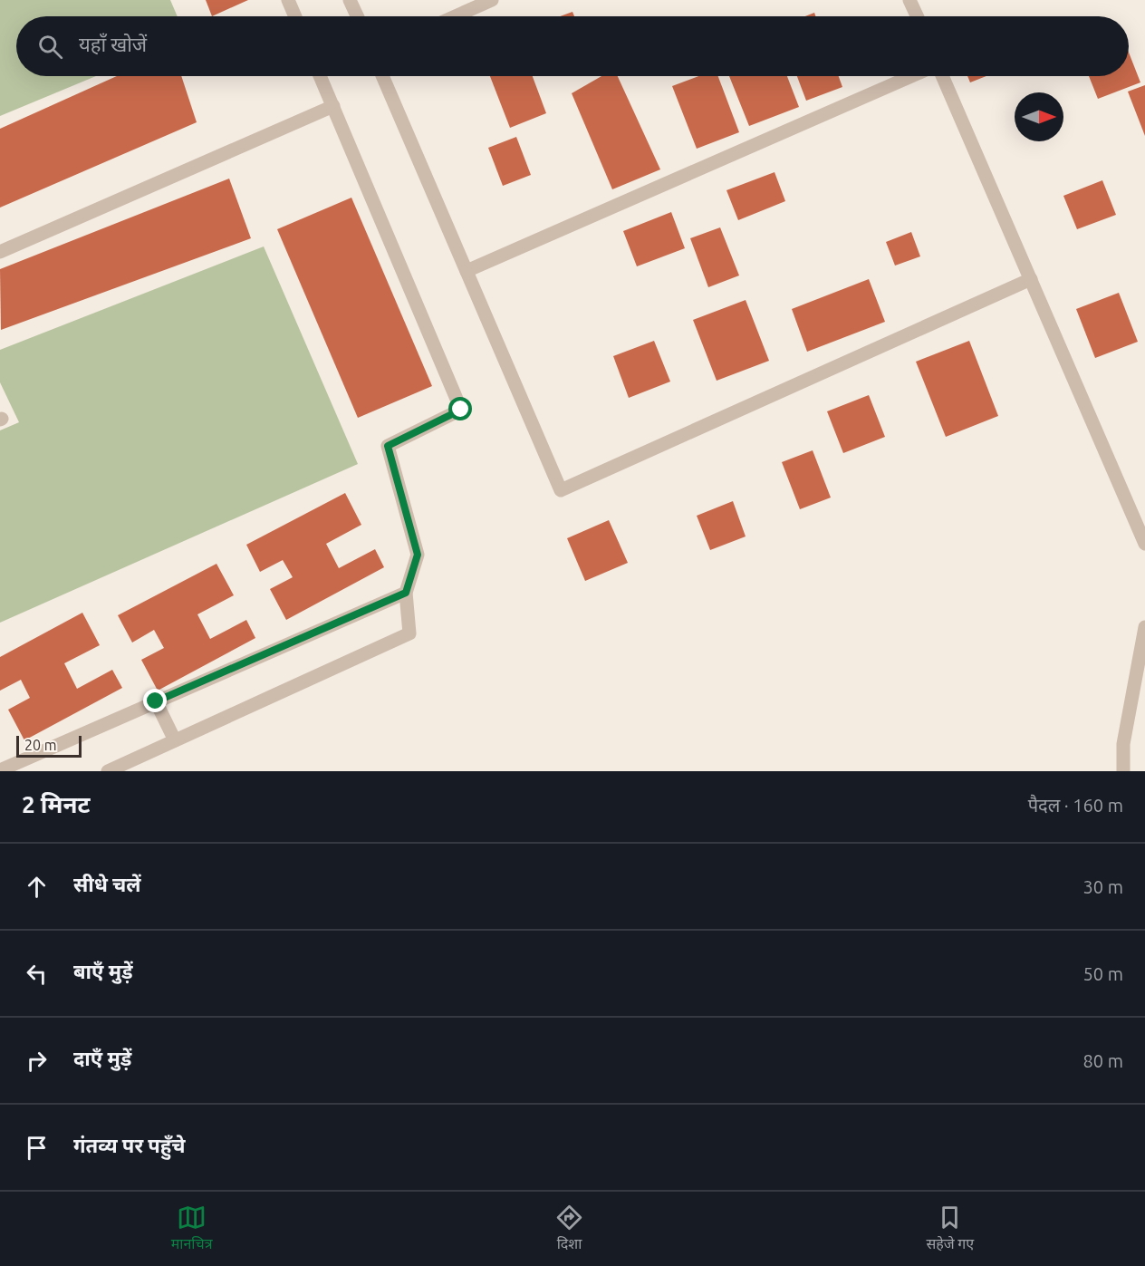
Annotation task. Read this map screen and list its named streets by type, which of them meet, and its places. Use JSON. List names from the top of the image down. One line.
{"scale_bar":"20 m","north":"right","page":{"search":"यहाँ खोजें","scale":"20 m","heading":["2 मिनट","पैदल · 160 m"],"list":[["सीधे चलें","30 m"],["बाएँ मुड़ें","50 m"],["दाएँ मुड़ें","80 m"],"गंतव्य पर पहुँचे"],"nav":["मानचित्र","दिशा","सहेजे गए"]}}
